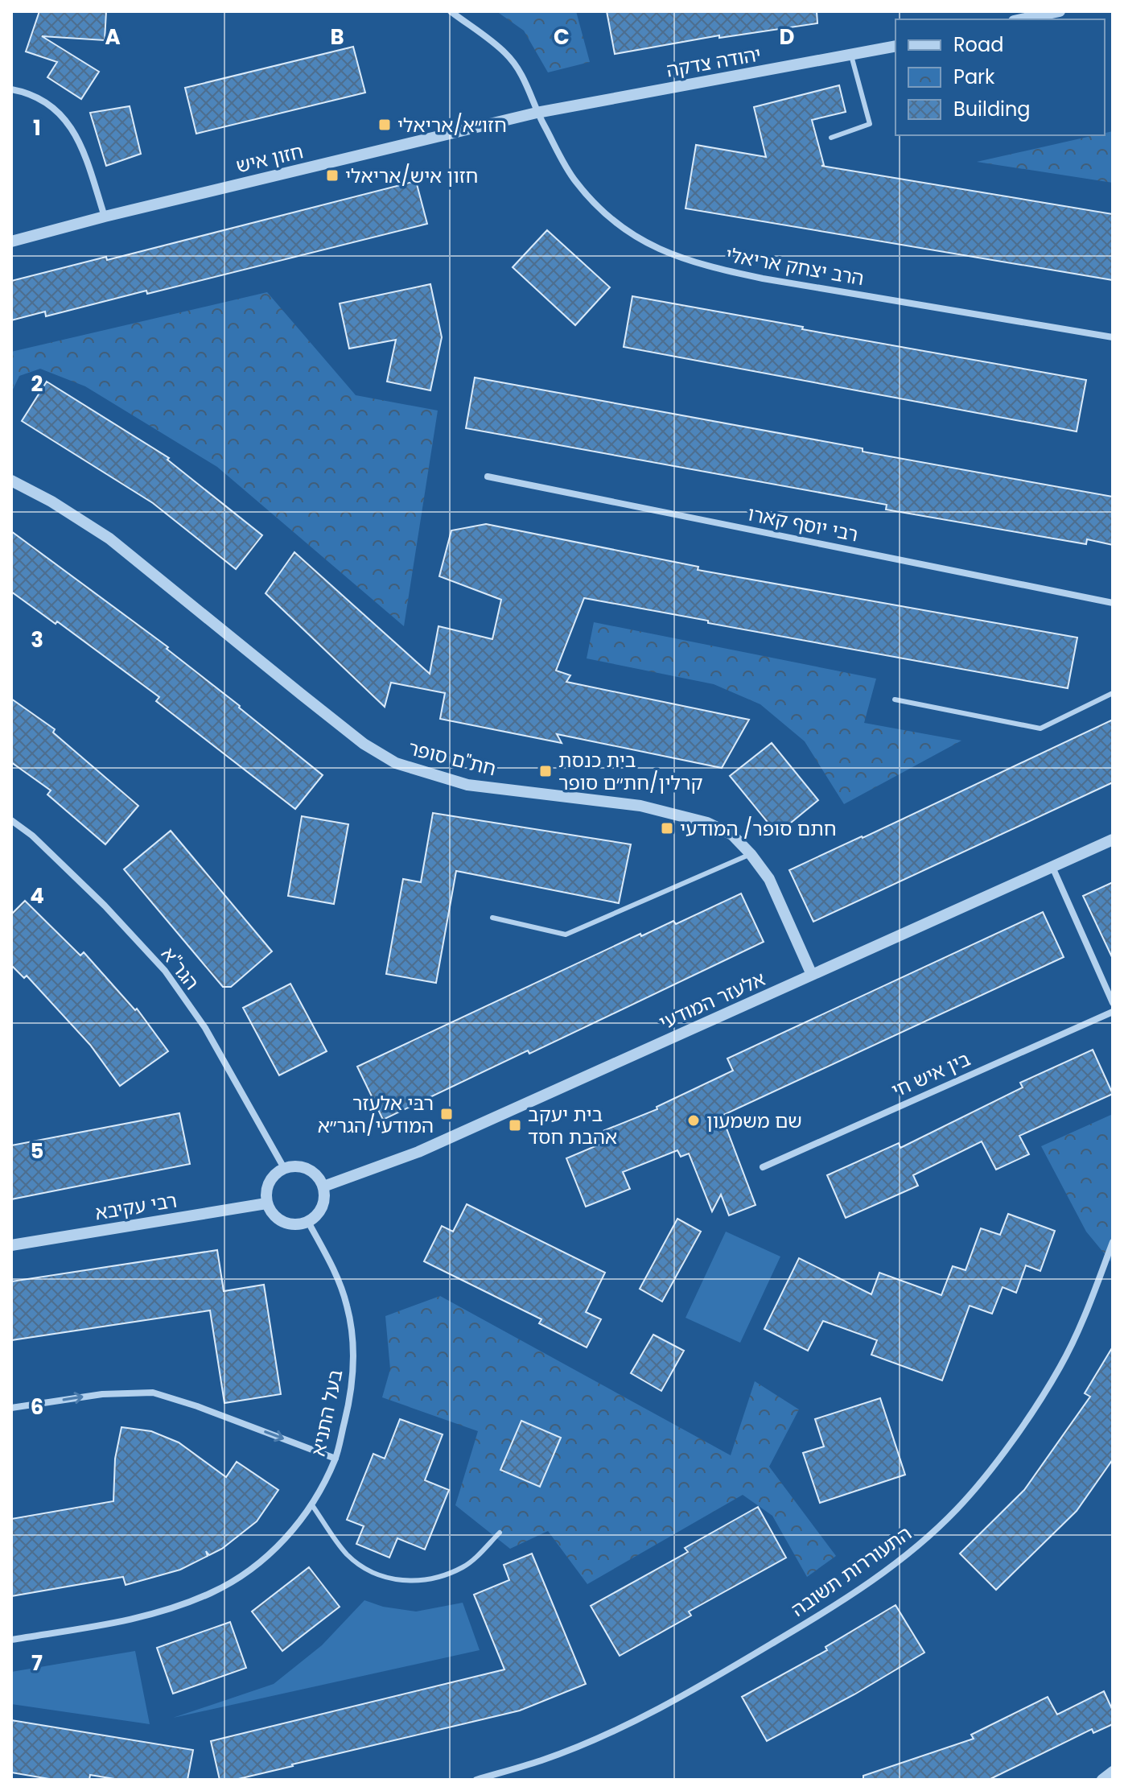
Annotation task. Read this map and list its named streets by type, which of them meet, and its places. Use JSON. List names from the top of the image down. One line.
{"streets":{"street":["יהודה צדקה","חזון איש","הרב יצחק אריאלי","רבי יוסף קארו","חת\"ם סופר","הגר\"א","אלעזר המודעי","בין איש חי","רבי עקיבא","בעל התניא","התעוררות תשובה"]},"crossings":[["יהודה צדקה","חזון איש"],["יהודה צדקה","הרב יצחק אריאלי"],["חזון איש","הרב יצחק אריאלי"],["חת\"ם סופר","אלעזר המודעי"],["הגר\"א","אלעזר המודעי"],["הגר\"א","רבי עקיבא"],["הגר\"א","בעל התניא"],["אלעזר המודעי","רבי עקיבא"],["אלעזר המודעי","בעל התניא"],["רבי עקיבא","בעל התניא"]],"places":{"transit":["חזו״א/אריאלי","חזון איש/אריאלי","בית כנסת קרלין/חת״ם סופר","חתם סופר/ המודעי","רבי אלעזר המודעי/הגר״א","בית יעקב אהבת חסד"],"other":["שם משמעון"]},"legend":["Road","Park","Building"],"grid":{"columns":["A","B","C","D"],"rows":["1","2","3","4","5","6","7"]}}
